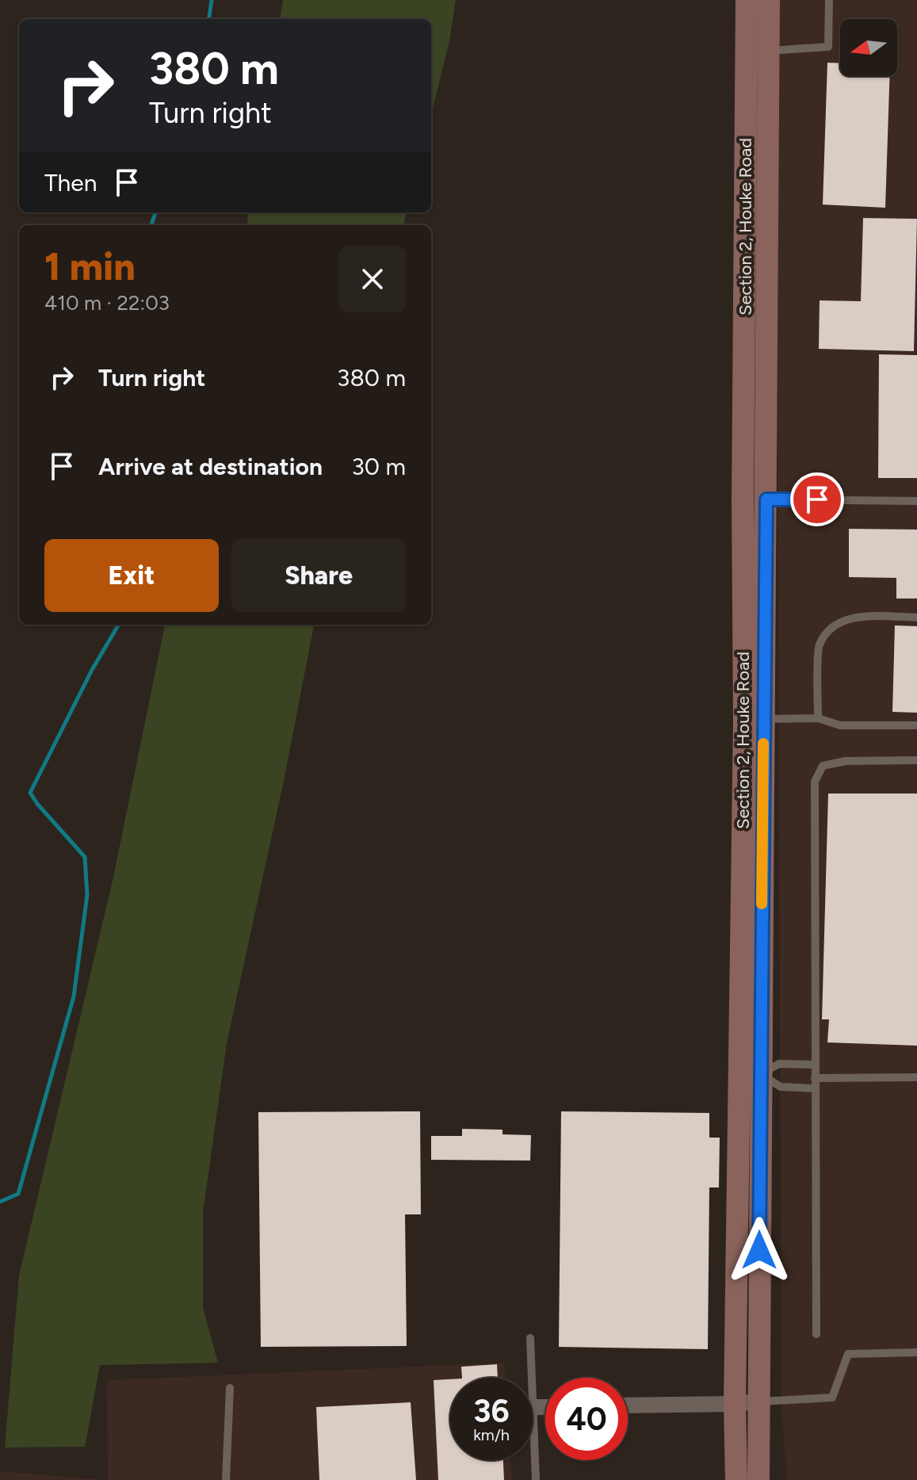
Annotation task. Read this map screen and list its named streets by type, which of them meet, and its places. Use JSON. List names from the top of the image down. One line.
{"streets":{"street":["Section 2, Houke Road"]},"north":"left","page":{"turn":["380 m","Turn right"],"then":"Then","heading":["1 min","410 m · 22:03"],"list":[{"name":"Turn right","value":"380 m"},{"name":"Arrive at destination","value":"30 m"}],"buttons":["Exit","Share"],"speed":"36 km/h","limit":"40"}}
